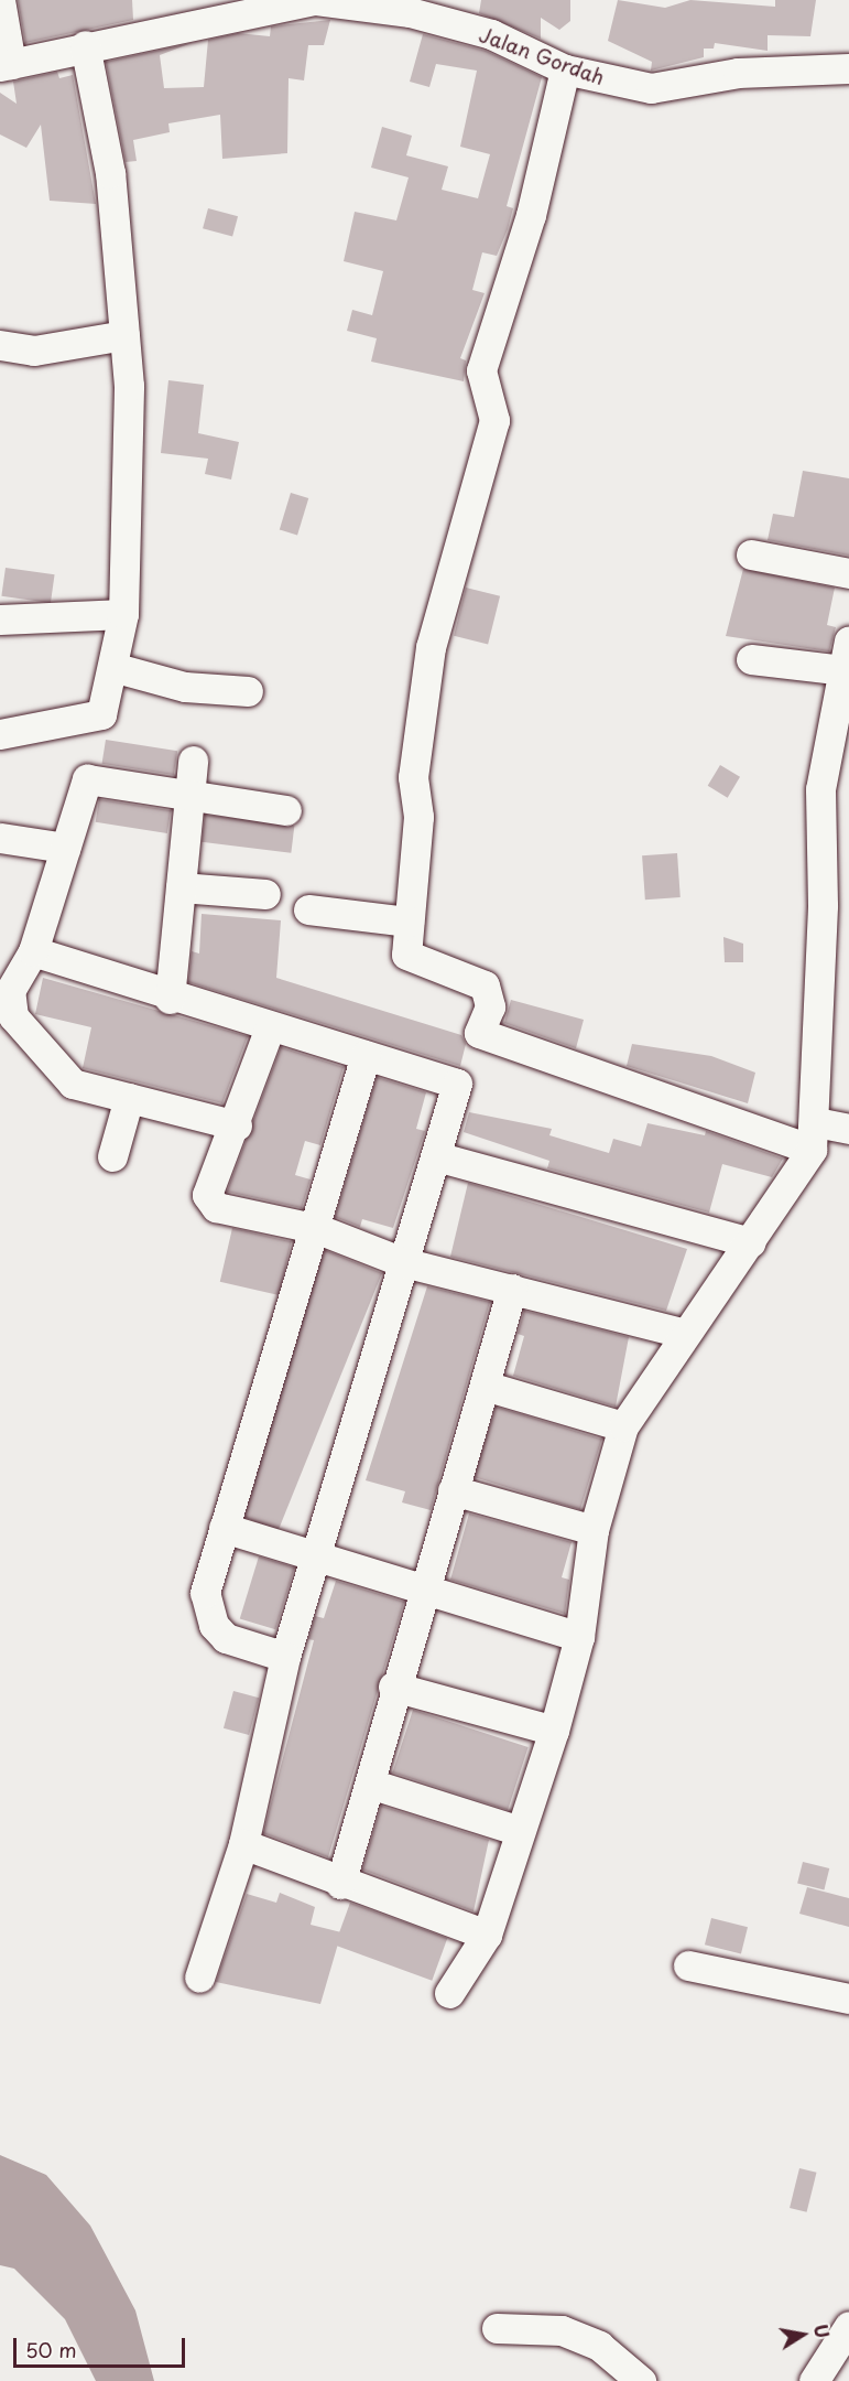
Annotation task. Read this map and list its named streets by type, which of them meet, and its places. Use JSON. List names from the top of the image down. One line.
{"streets":{"street":["Jalan Gordah"]},"scale_bar":"50 m","north":"right"}
